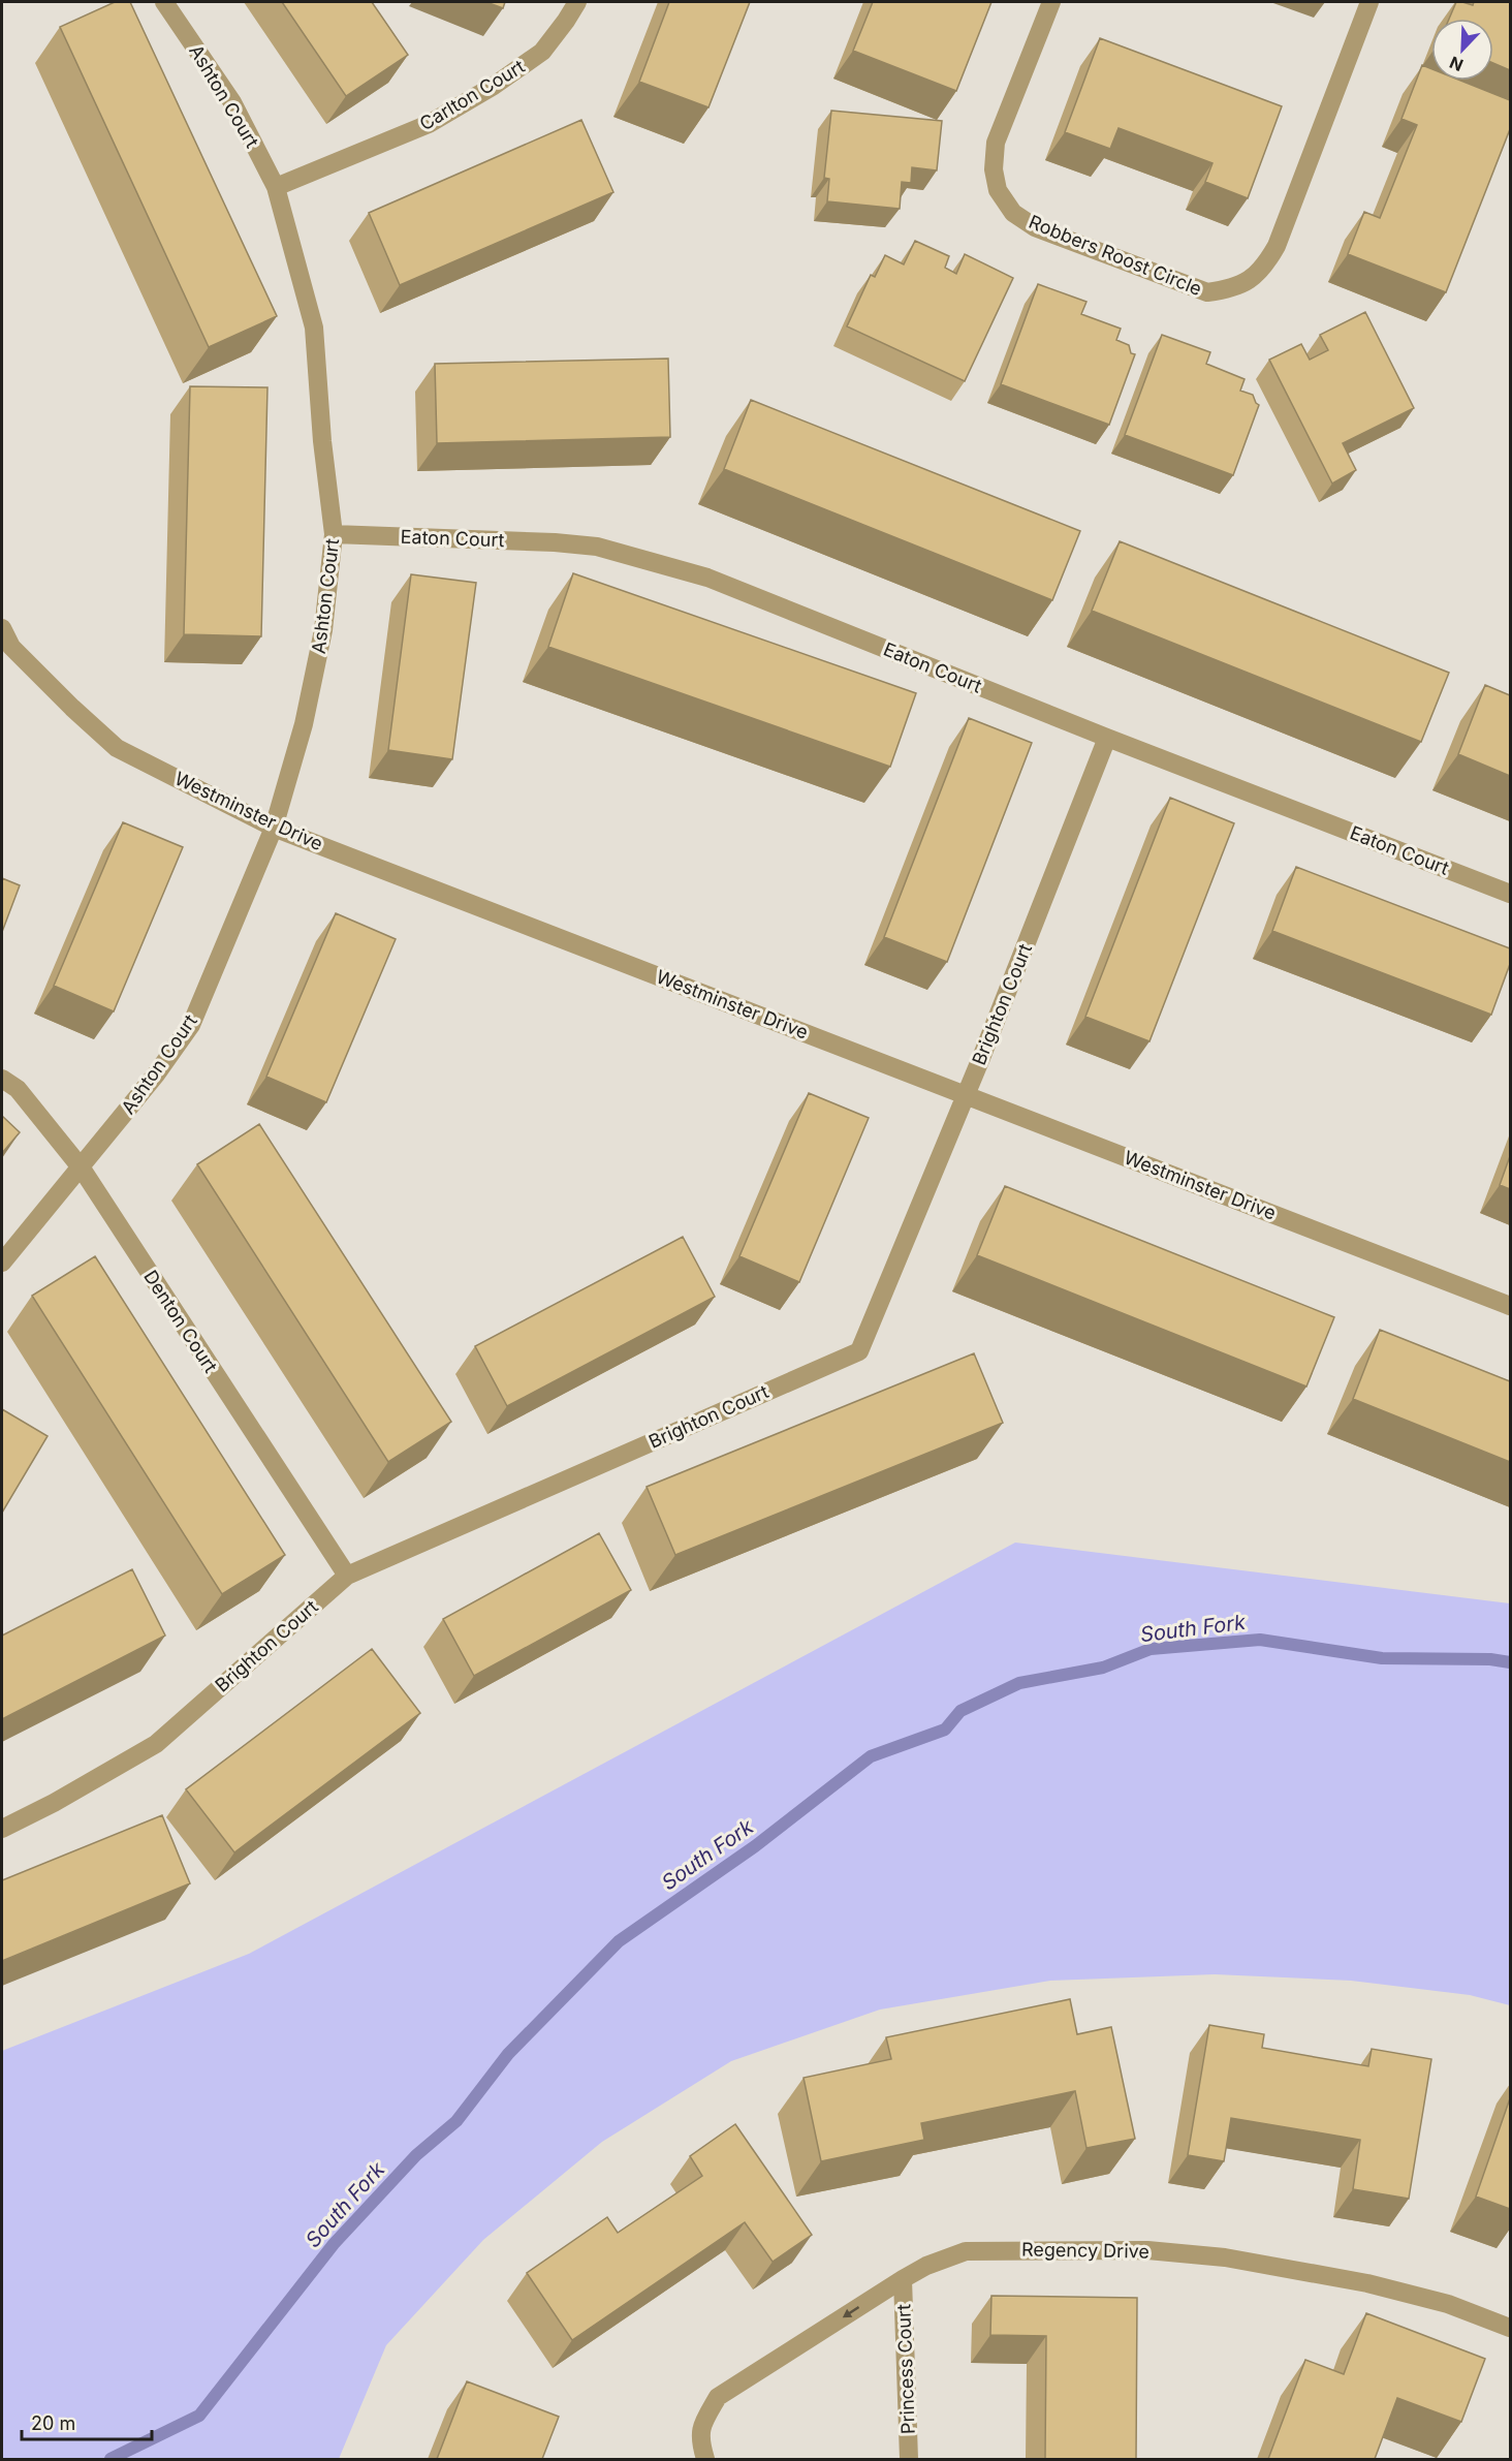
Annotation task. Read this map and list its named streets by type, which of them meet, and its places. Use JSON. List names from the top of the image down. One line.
{"streets":{"street":["Carlton Court","Ashton Court","Robbers Roost Circle","Eaton Court","Westminster Drive","Brighton Court","Denton Court","Regency Drive","Princess Court"]},"crossings":[["Carlton Court","Ashton Court"],["Ashton Court","Eaton Court"],["Ashton Court","Westminster Drive"],["Ashton Court","Denton Court"],["Eaton Court","Brighton Court"],["Westminster Drive","Brighton Court"],["Brighton Court","Denton Court"],["Regency Drive","Princess Court"]],"water":["South Fork"],"scale_bar":"20 m","north":"bottom left"}
